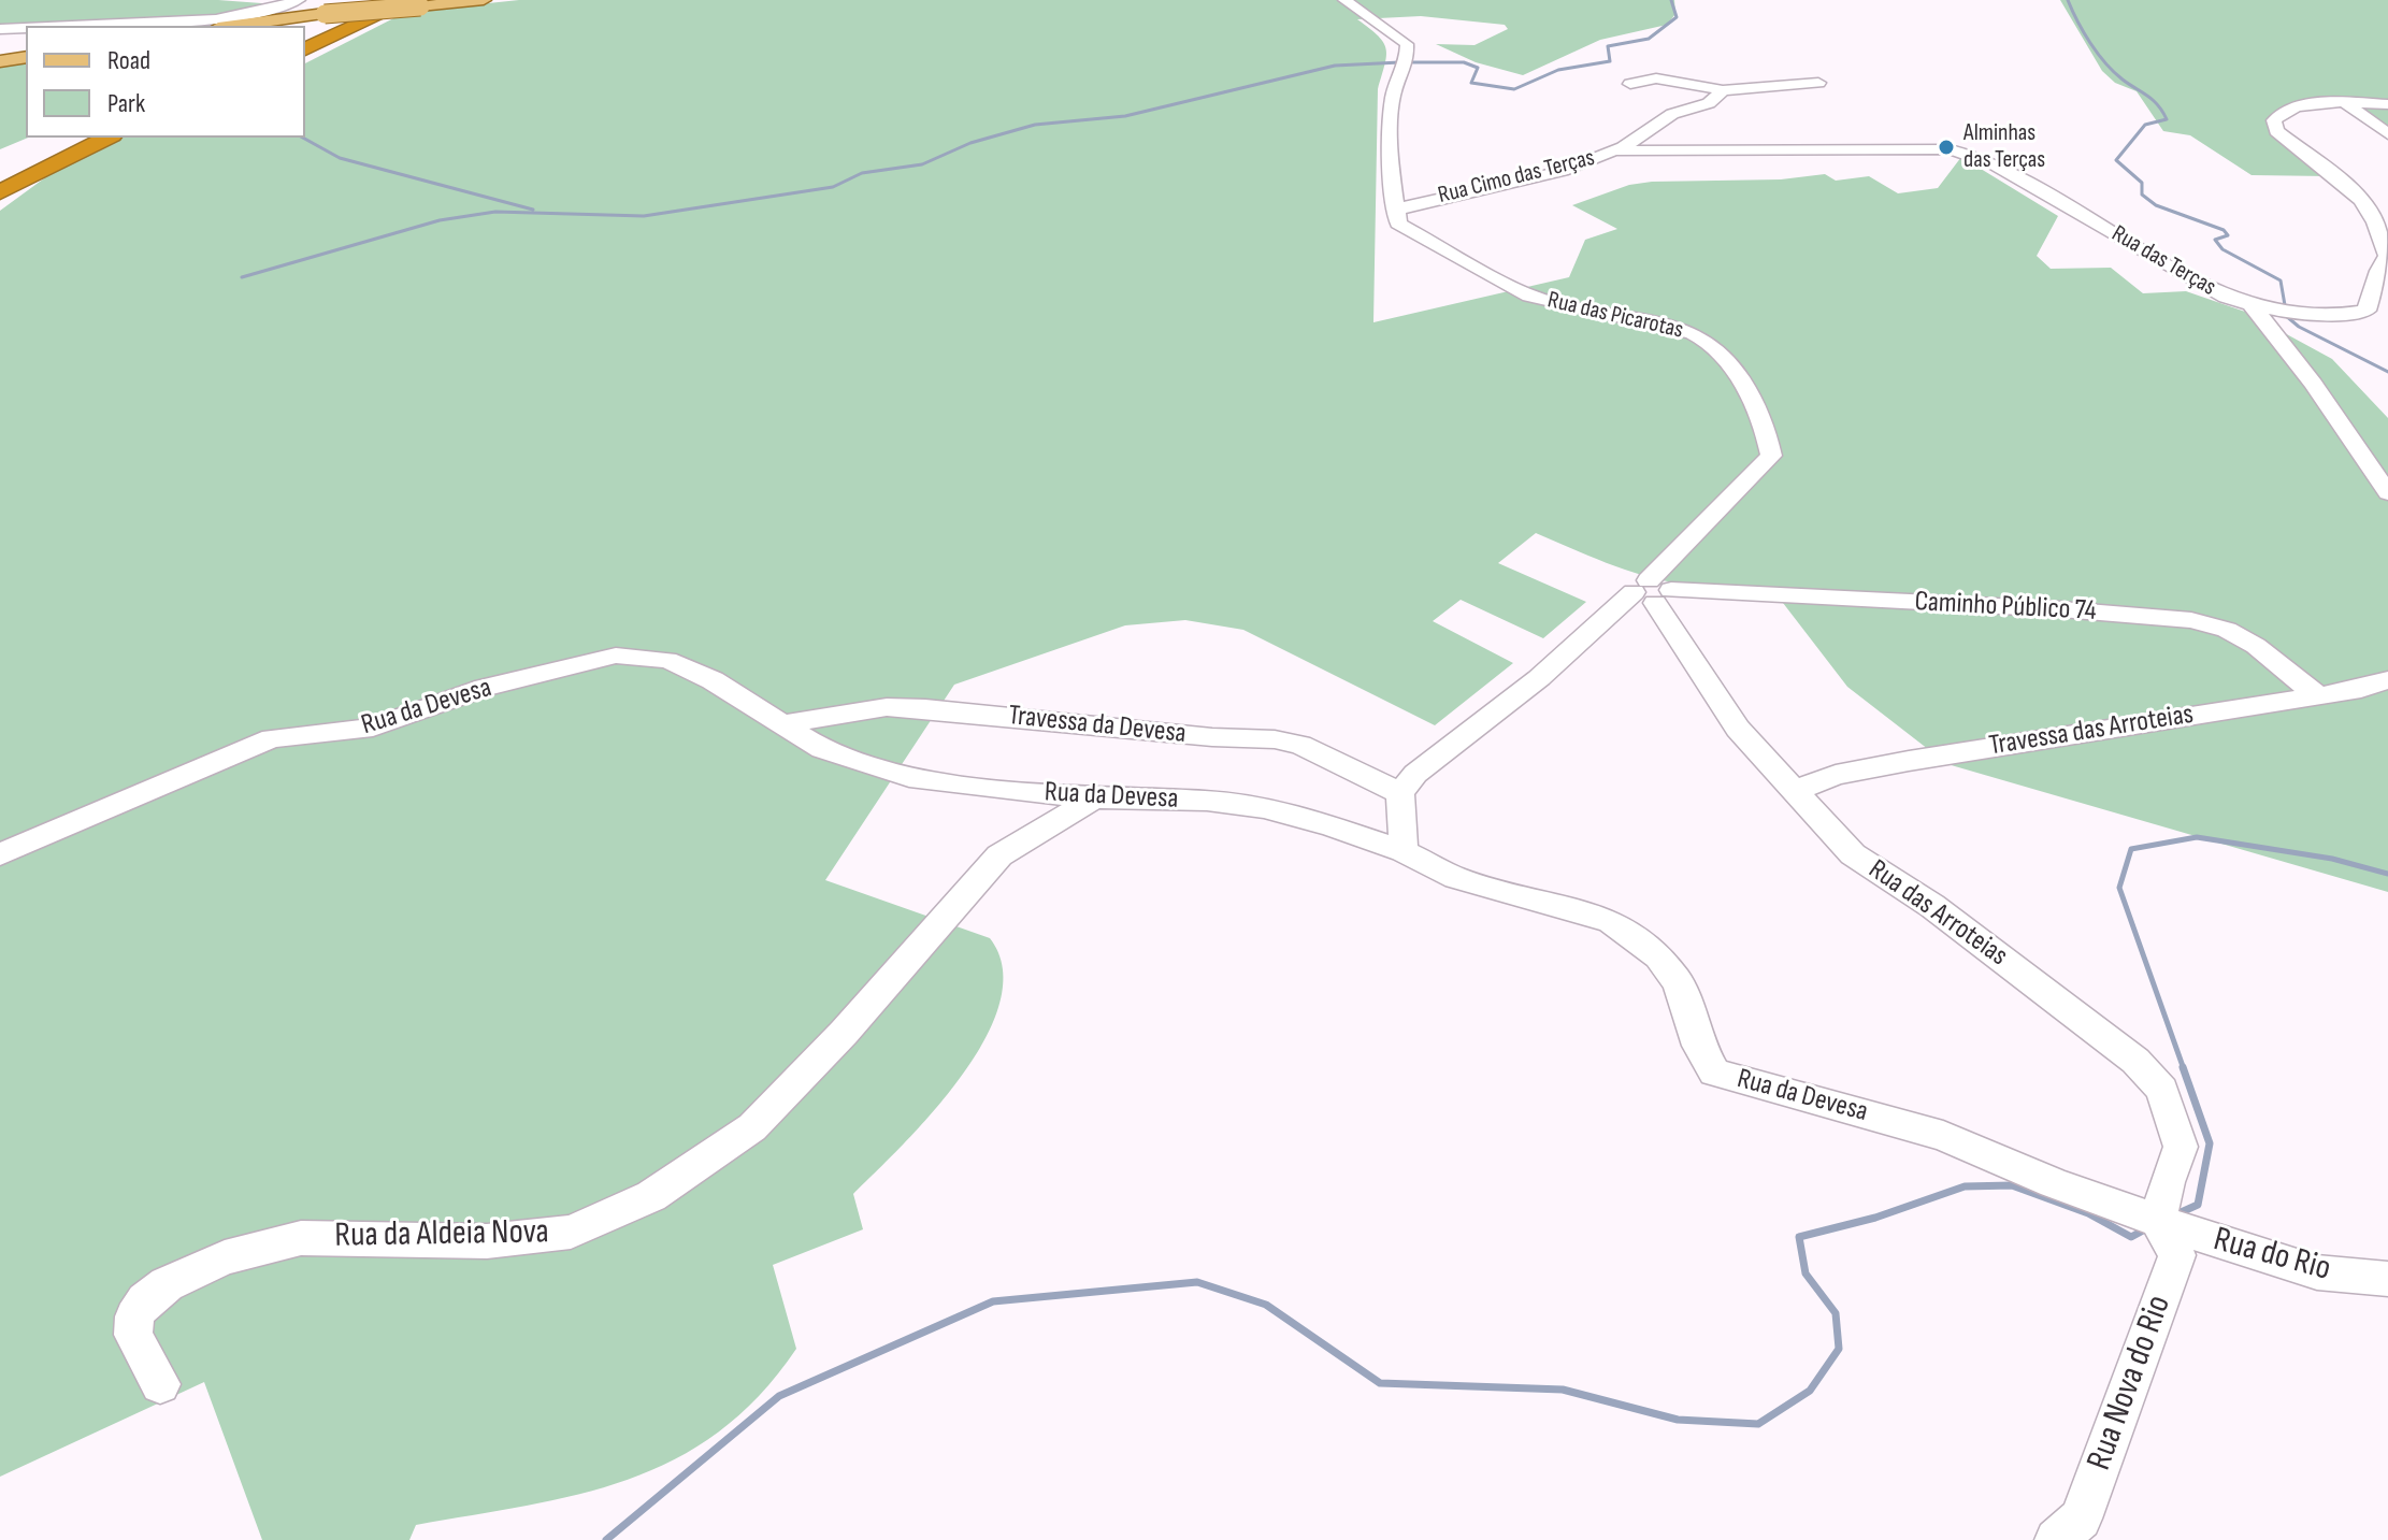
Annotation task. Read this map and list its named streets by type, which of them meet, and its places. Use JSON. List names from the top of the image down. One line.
{"streets":{"street":["Rua Cimo das Terças","Rua das Terças","Rua das Picarotas","Caminho Público 74","Rua da Devesa","Travessa da Devesa","Travessa das Arroteias","Rua das Arroteias","Rua da Aldeia Nova","Rua do Rio","Rua Nova do Rio"]},"crossings":[["Rua Cimo das Terças","Rua das Terças"],["Rua Cimo das Terças","Rua das Picarotas"],["Rua das Picarotas","Caminho Público 74"],["Rua das Picarotas","Travessa da Devesa"],["Rua das Picarotas","Rua das Arroteias"],["Caminho Público 74","Travessa das Arroteias"],["Caminho Público 74","Rua das Arroteias"],["Rua da Devesa","Travessa da Devesa"],["Rua da Devesa","Rua das Arroteias"],["Rua da Devesa","Rua da Aldeia Nova"],["Rua da Devesa","Rua do Rio"],["Rua da Devesa","Rua Nova do Rio"],["Travessa das Arroteias","Rua das Arroteias"],["Rua das Arroteias","Rua do Rio"],["Rua das Arroteias","Rua Nova do Rio"],["Rua do Rio","Rua Nova do Rio"]],"places":["Alminhas das Terças"],"legend":["Road","Park"]}
